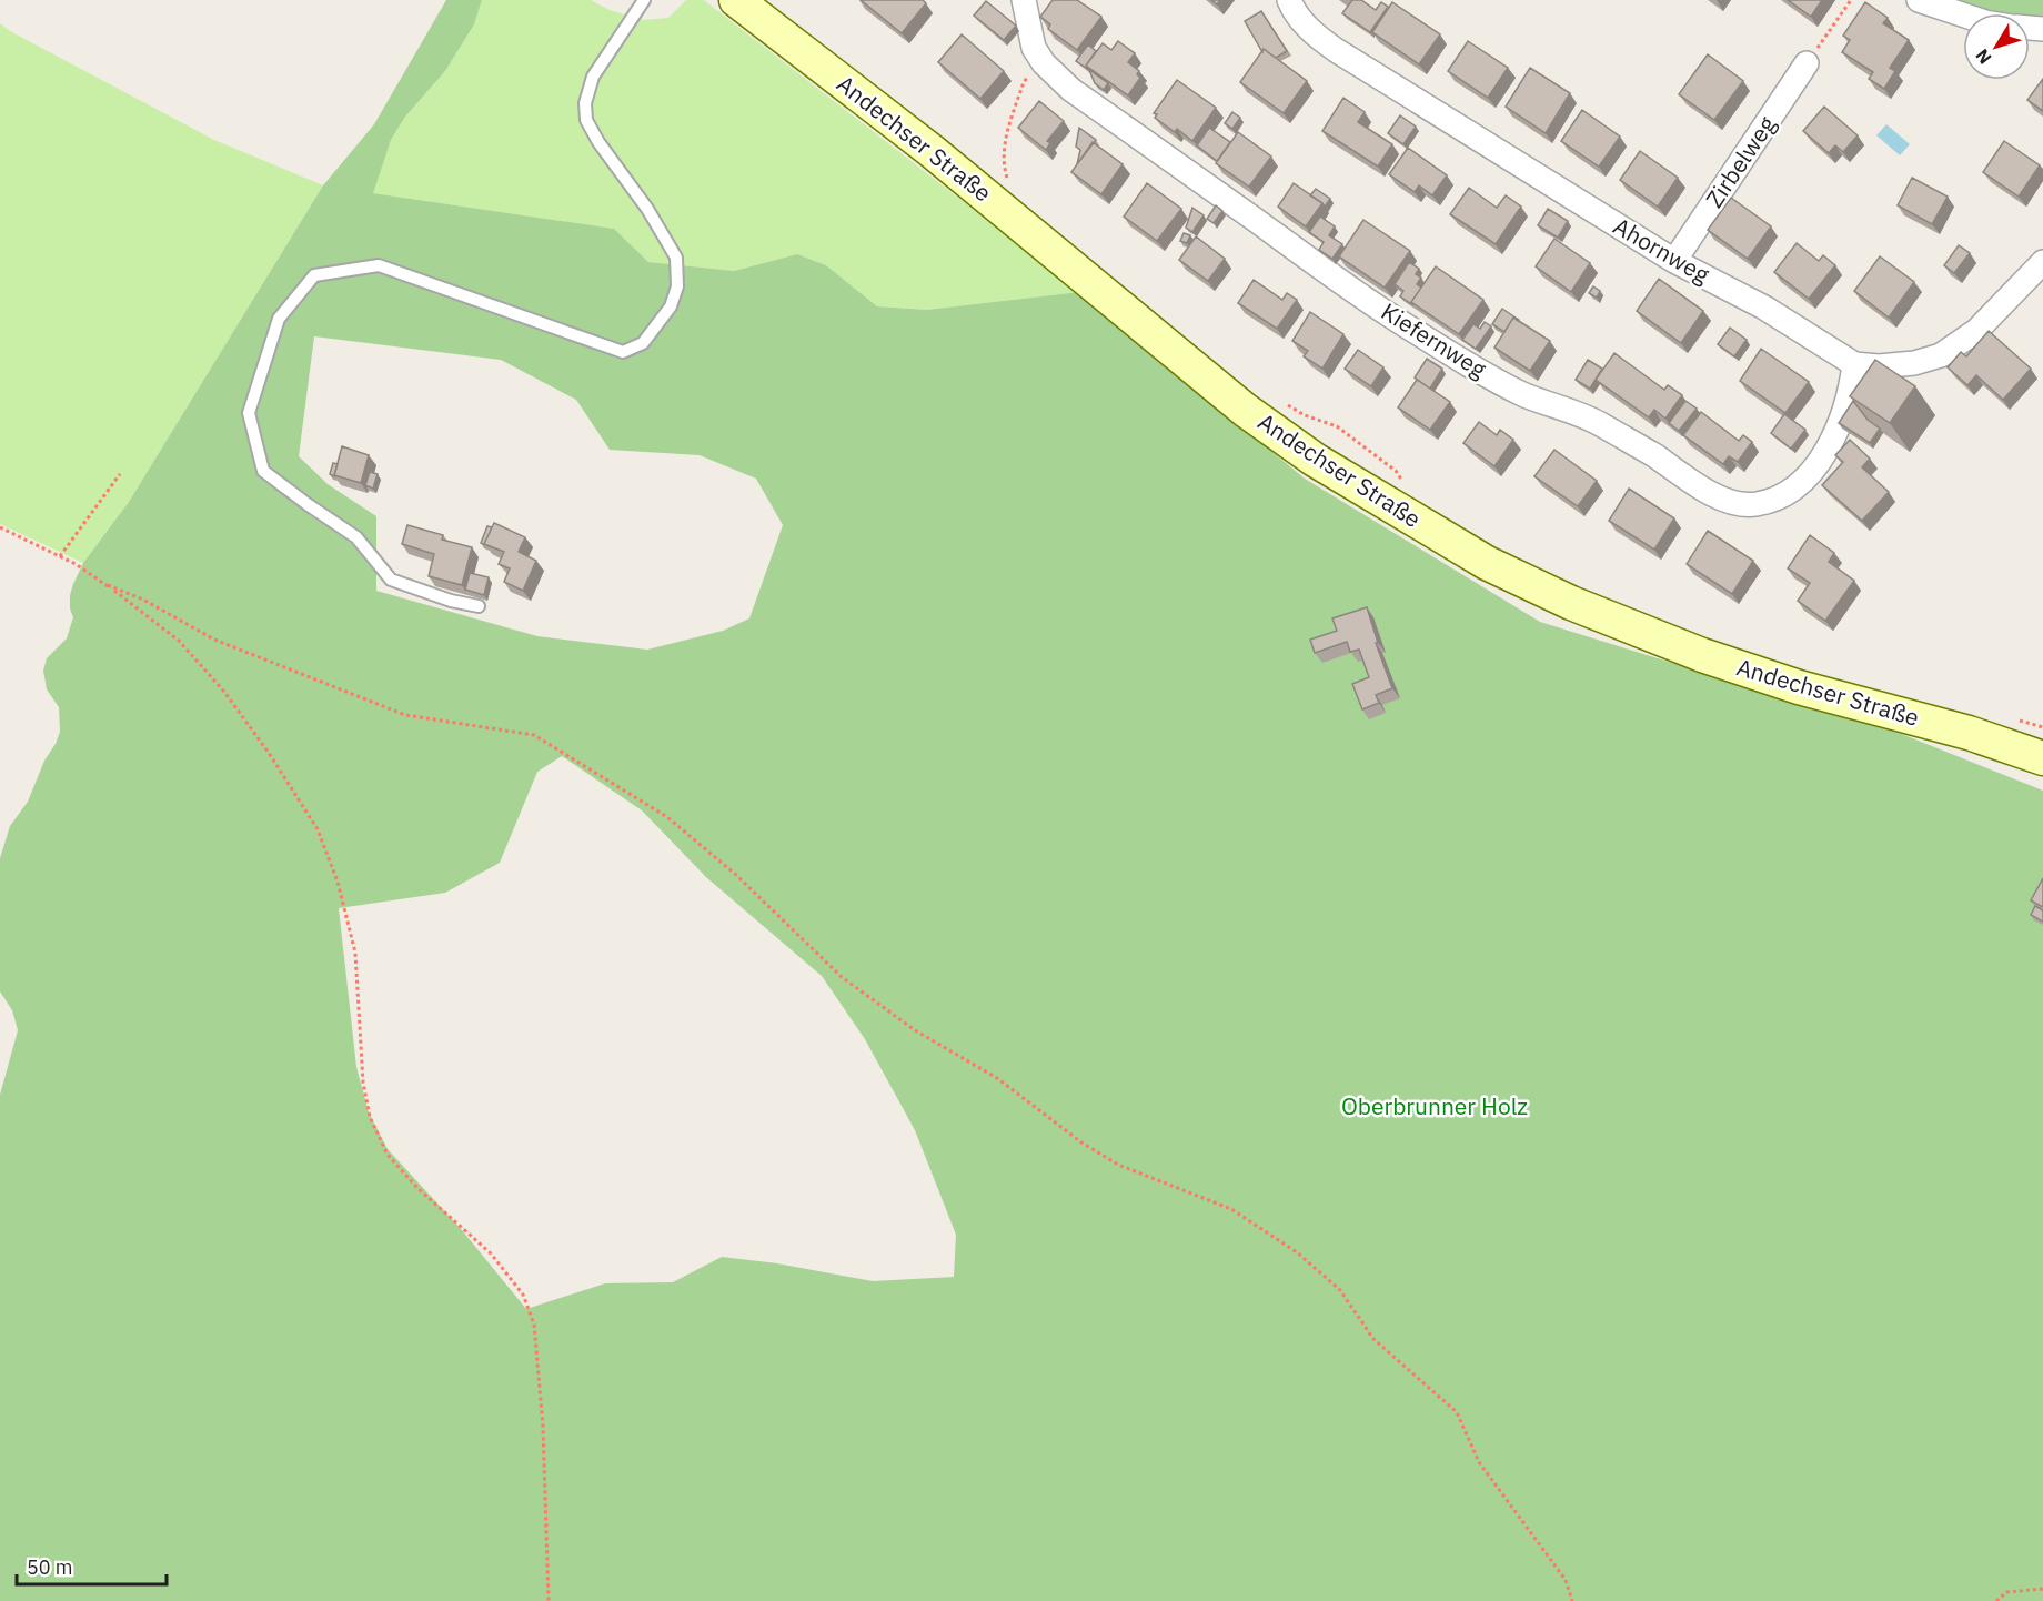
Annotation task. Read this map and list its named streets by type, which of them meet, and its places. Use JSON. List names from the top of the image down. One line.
{"streets":{"street":["Andechser Straße","Zirbelweg","Ahornweg","Kiefernweg"]},"crossings":[["Zirbelweg","Ahornweg"],["Ahornweg","Kiefernweg"]],"parks":["Oberbrunner Holz"],"scale_bar":"50 m","north":"bottom left"}
